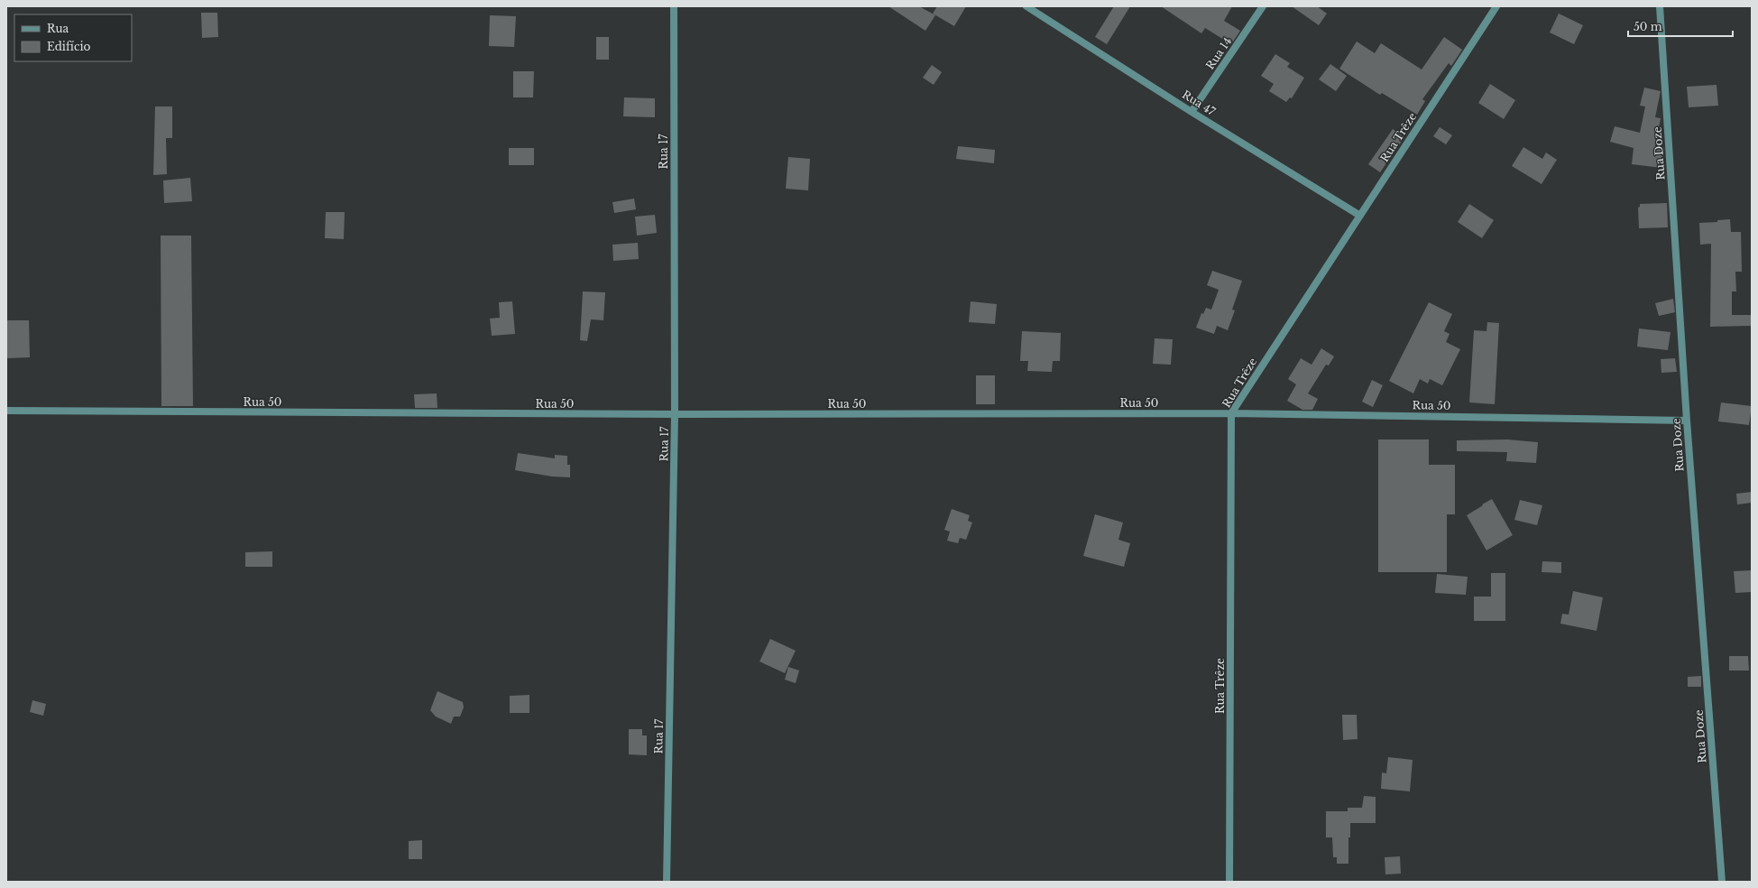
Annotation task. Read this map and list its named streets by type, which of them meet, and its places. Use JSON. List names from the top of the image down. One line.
{"streets":{"street":["Rua 14","Rua 47","Rua Trêze","Rua 17","Rua Doze","Rua 50"]},"crossings":[["Rua 14","Rua 47"],["Rua 47","Rua Trêze"],["Rua Trêze","Rua 50"],["Rua 17","Rua 50"],["Rua Doze","Rua 50"]],"legend":["Rua","Edifício"],"scale_bar":"50 m"}
